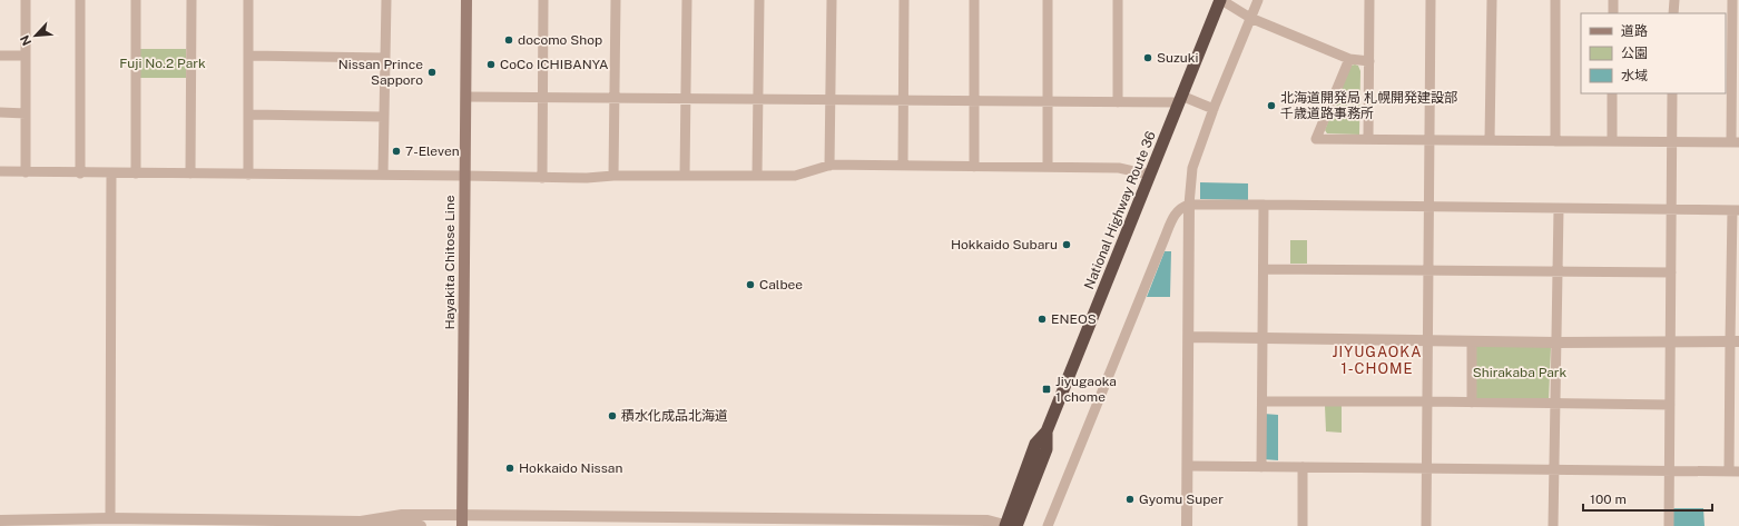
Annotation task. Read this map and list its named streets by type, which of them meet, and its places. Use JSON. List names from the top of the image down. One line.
{"streets":{"highway":["National Highway Route 36"],"main road":["Hayakita Chitose Line"]},"districts":["JIYUGAOKA 1-CHOME"],"parks":["Fuji No.2 Park","Shirakaba Park"],"places":{"other":["docomo Shop","Suzuki","CoCo ICHIBANYA","Nissan Prince Sapporo","北海道開発局 札幌開発建設部 千歳道路事務所","7-Eleven","Hokkaido Subaru","Calbee","ENEOS","積水化成品北海道","Hokkaido Nissan","Gyomu Super"],"transit":["Jiyugaoka 1 chome"]},"legend":["道路","公園","水域"],"scale_bar":"100 m","north":"bottom left"}
